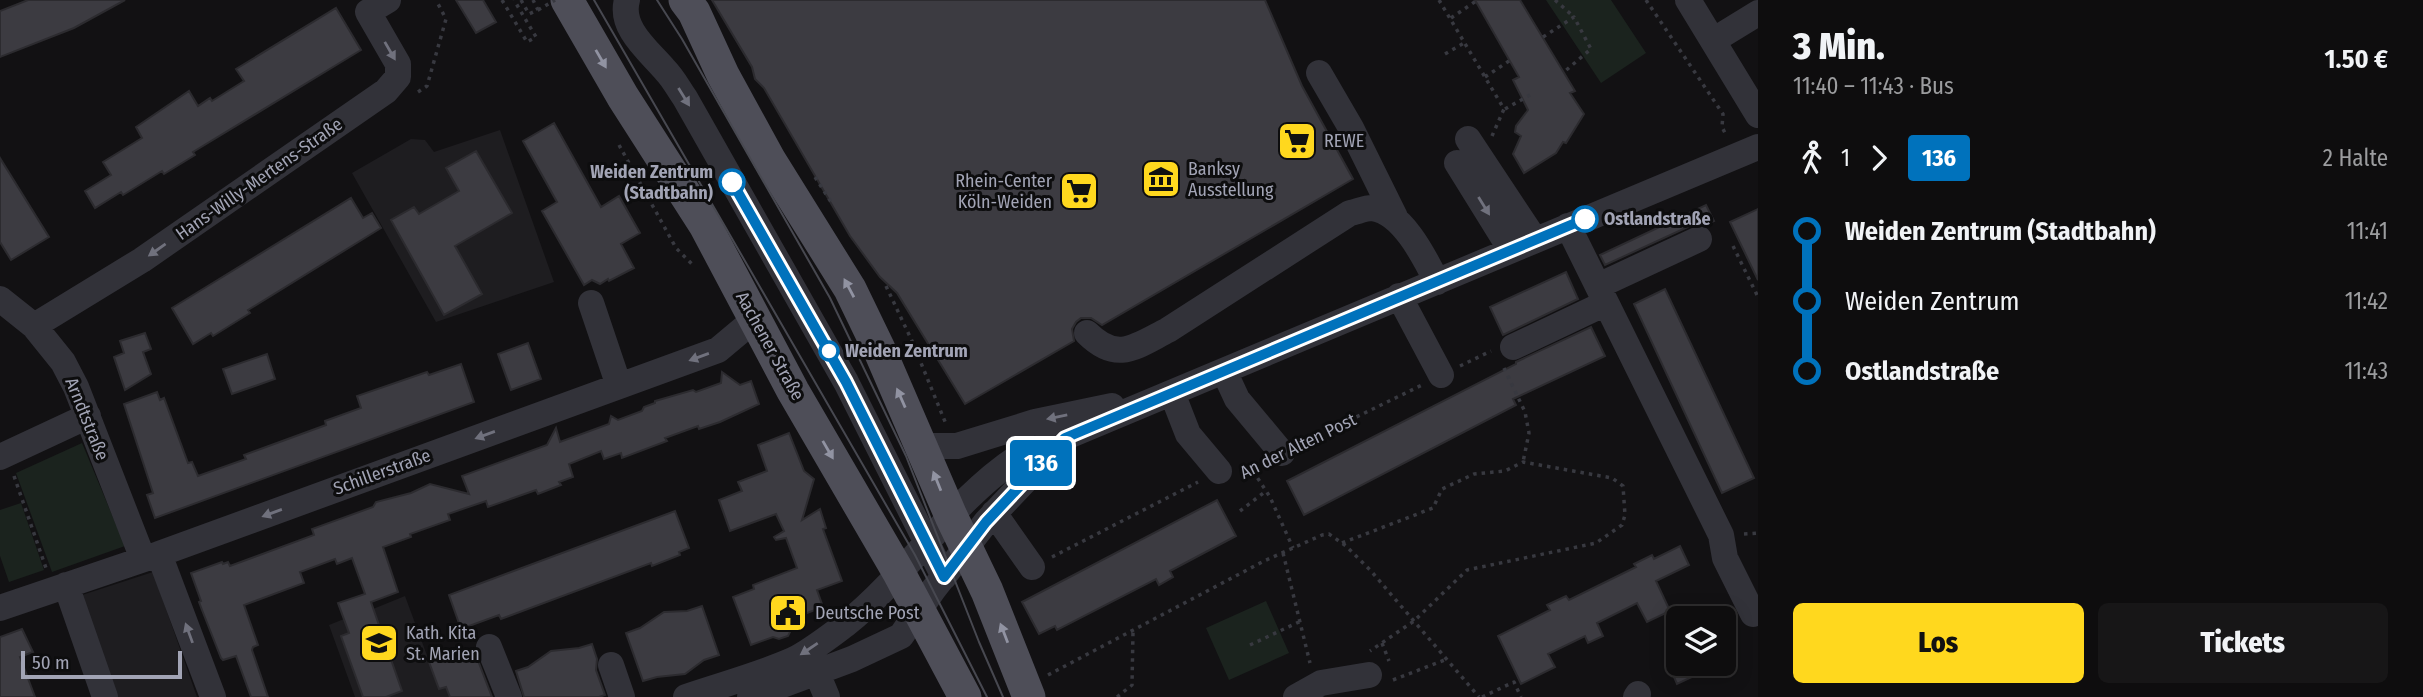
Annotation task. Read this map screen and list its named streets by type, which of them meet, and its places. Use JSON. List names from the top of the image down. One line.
{"streets":{"main road":["Aachener Straße"],"street":["Hans-Willy-Mertens-Straße","Arndtstraße","Schillerstraße"],"path":["An der Alten Post"]},"crossings":[["Hans-Willy-Mertens-Straße","Arndtstraße"],["Aachener Straße","Schillerstraße"],["Arndtstraße","Schillerstraße"]],"one_way":["Hans-Willy-Mertens-Straße","Schillerstraße"],"places":{"supermarket":["REWE","Rhein-Center Köln-Weiden"],"museum":["Banksy Ausstellung"],"other":["Weiden Zentrum (Stadtbahn)","Ostlandstraße","Weiden Zentrum"],"public building":["Deutsche Post"],"school or university":["Kath. Kita St. Marien"]},"lines":["bus line 136"],"scale_bar":"50 m","page":{"on_map":"136","heading":["3 Min.","11:40 – 11:43 · Bus","1.50 €"],"legs":["1","136","2 Halte"],"list":[{"name":"Weiden Zentrum (Stadtbahn)","value":"11:41"},{"name":"Weiden Zentrum","value":"11:42"},{"name":"Ostlandstraße","value":"11:43"}],"buttons":["Los","Tickets"],"scale":"50 m"}}
